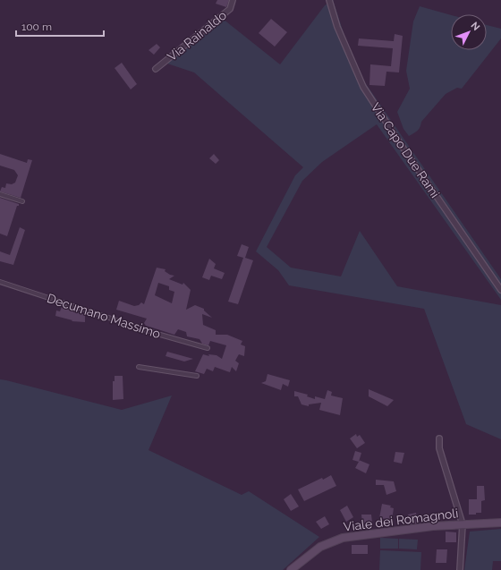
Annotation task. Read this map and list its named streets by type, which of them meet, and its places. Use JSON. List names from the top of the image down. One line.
{"streets":{"main road":["Viale dei Romagnoli"],"street":["Via Rainaldo","Via Capo Due Rami","Decumano Massimo"]},"scale_bar":"100 m","north":"top right"}
